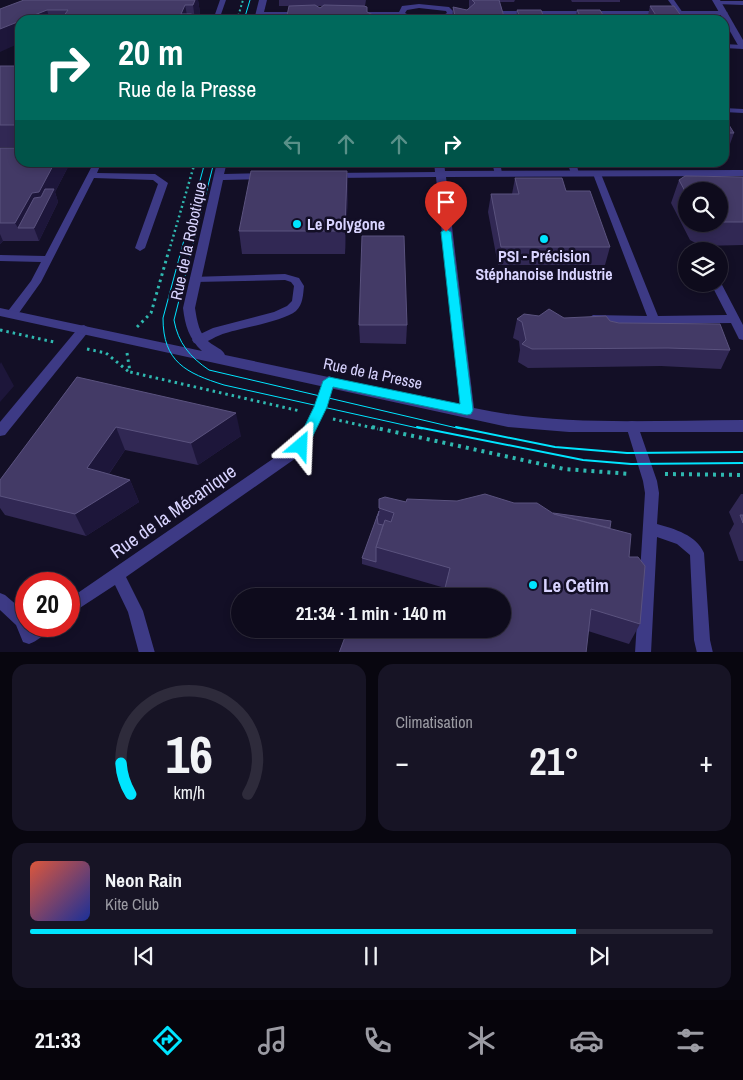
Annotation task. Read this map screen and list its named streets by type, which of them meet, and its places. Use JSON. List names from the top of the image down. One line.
{"streets":{"street":["Rue de la Robotique","Rue de la Presse"],"lane":["Rue de la Mécanique"]},"crossings":[["Rue de la Presse","Rue de la Mécanique"]],"places":["Le Polygone","PSI - Précision Stéphanoise Industrie","Le Cetim"],"page":{"turn":["20 m","Rue de la Presse"],"limit":"20","trip":"21:34 · 1 min · 140 m","tile":"Climatisation","heat":["−","21°","+"],"song":["Neon Rain","Kite Club"],"tabs":"21:33","gauge":["16","km/h"]}}
